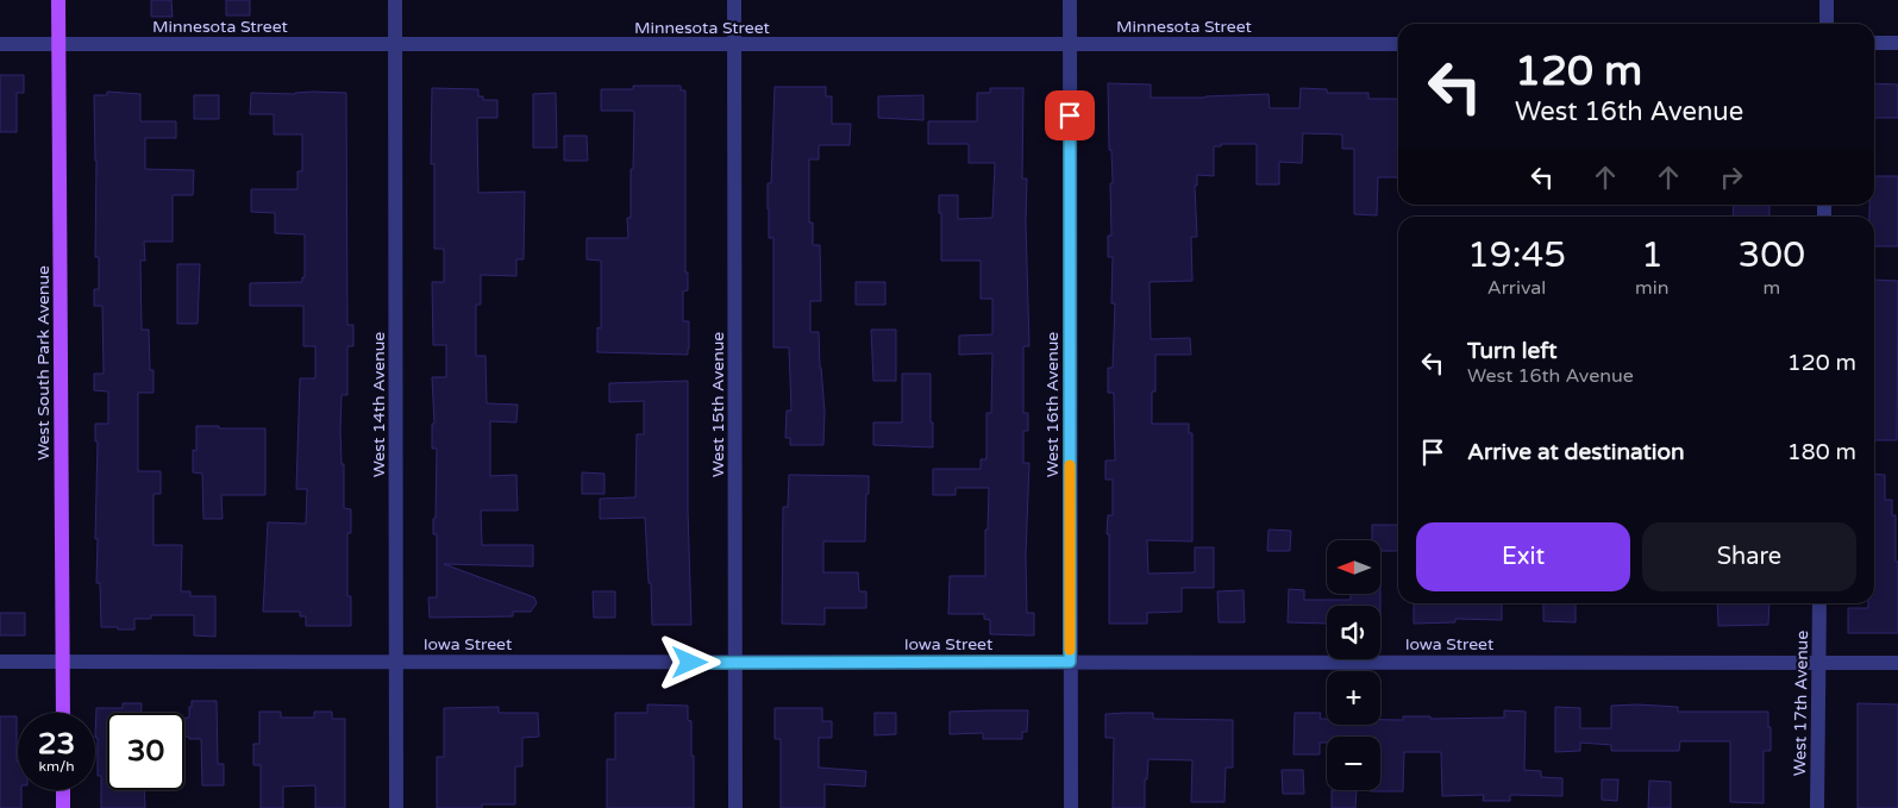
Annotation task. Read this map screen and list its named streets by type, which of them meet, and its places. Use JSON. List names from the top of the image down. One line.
{"streets":{"main road":["West South Park Avenue"],"street":["Minnesota Street","West 14th Avenue","West 15th Avenue","West 16th Avenue","Iowa Street","West 17th Avenue"]},"crossings":[["Minnesota Street","West South Park Avenue"],["Minnesota Street","West 14th Avenue"],["Minnesota Street","West 15th Avenue"],["Minnesota Street","West 16th Avenue"],["West South Park Avenue","Iowa Street"],["West 14th Avenue","Iowa Street"],["West 15th Avenue","Iowa Street"],["West 16th Avenue","Iowa Street"],["Iowa Street","West 17th Avenue"]],"north":"left","page":{"turn":["120 m","West 16th Avenue"],"eta":["19:45","Arrival","1","min","300","m"],"list":[{"name":"Turn left","note":"West 16th Avenue","value":"120 m"},{"name":"Arrive at destination","value":"180 m"}],"buttons":["Exit","Share"],"map_buttons":["+","−"],"speed":"23 km/h","limit":"30"}}
